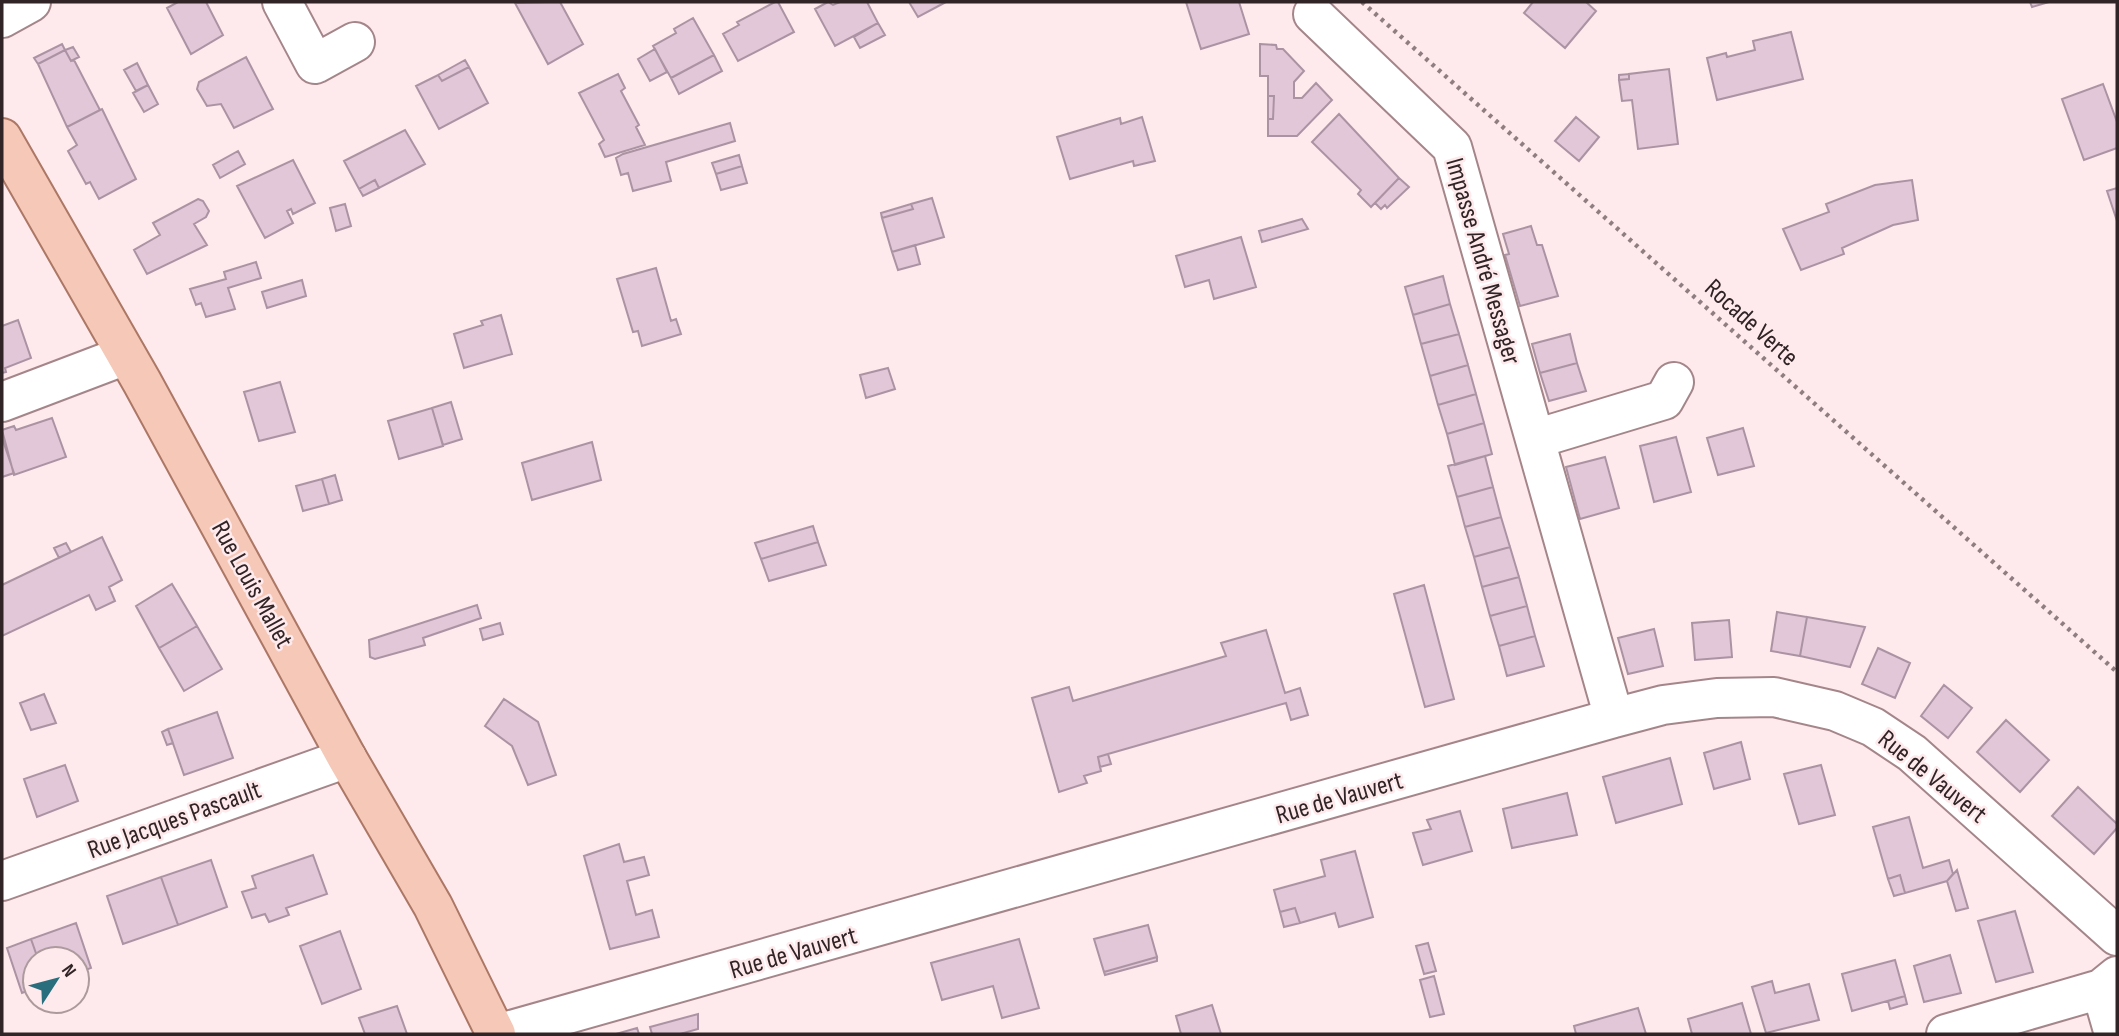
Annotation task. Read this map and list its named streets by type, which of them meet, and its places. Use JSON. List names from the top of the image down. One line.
{"streets":{"main road":["Rue Louis Mallet"],"street":["Impasse André Messager","Rue de Vauvert","Rue Jacques Pascault"],"path":["Rocade Verte"]},"crossings":[["Impasse André Messager","Rue de Vauvert"],["Rue Louis Mallet","Rue de Vauvert"],["Rue Louis Mallet","Rue Jacques Pascault"]],"north":"top right"}
